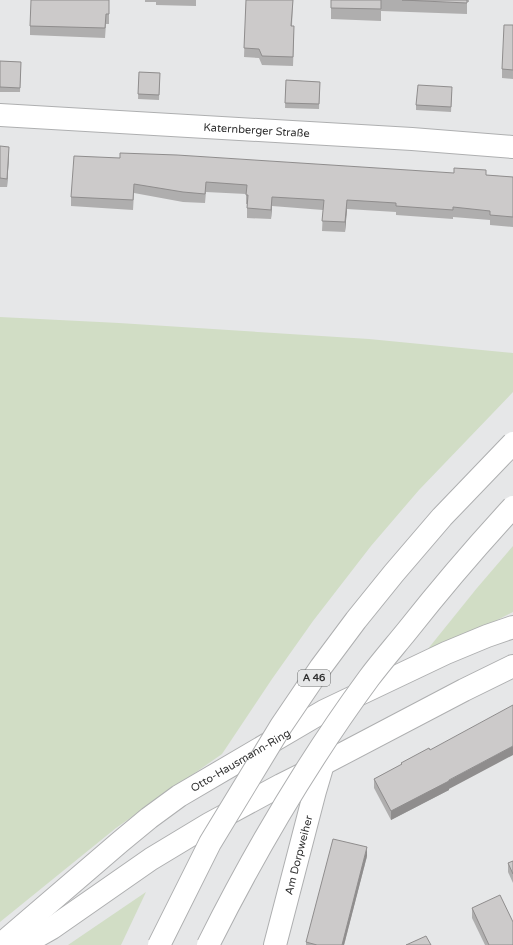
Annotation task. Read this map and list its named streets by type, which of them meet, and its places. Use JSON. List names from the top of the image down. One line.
{"streets":{"main road":["Katernberger Straße","A 46","Otto-Hausmann-Ring","Am Dorpweiher"]}}
